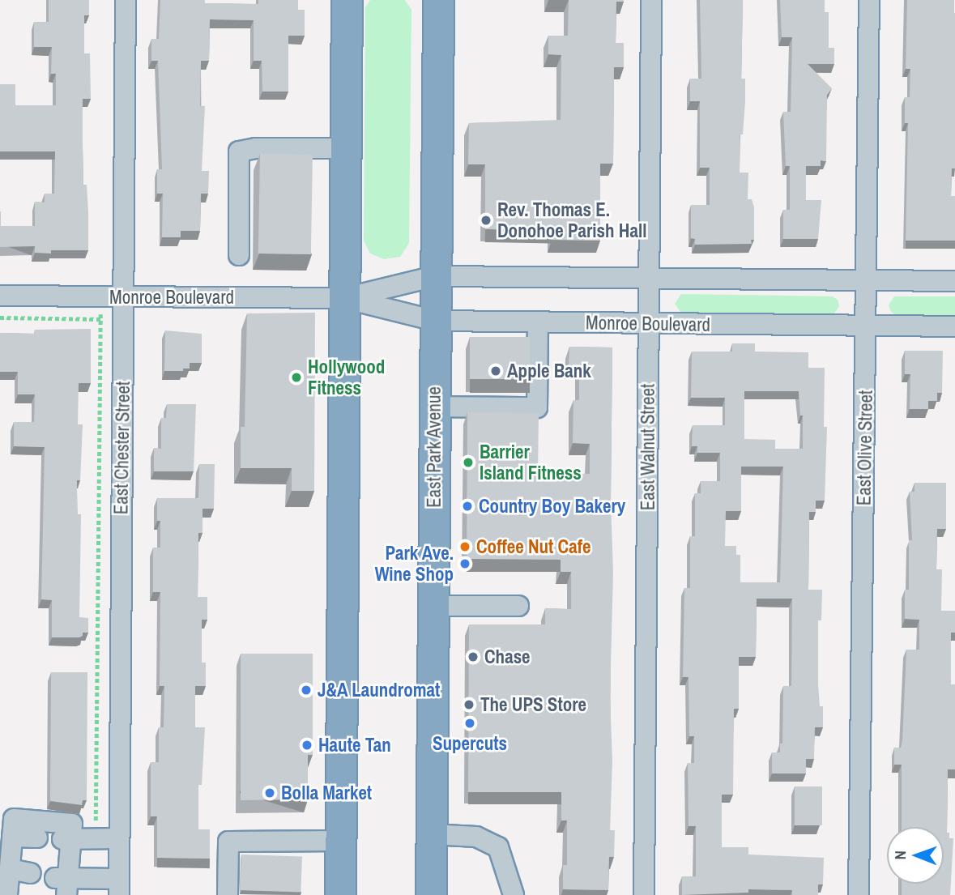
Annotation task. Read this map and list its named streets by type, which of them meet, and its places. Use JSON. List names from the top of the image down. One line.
{"streets":{"highway":["East Park Avenue"],"street":["Monroe Boulevard","East Walnut Street","East Chester Street","East Olive Street"]},"crossings":[["Monroe Boulevard","East Park Avenue"],["Monroe Boulevard","East Walnut Street"],["Monroe Boulevard","East Chester Street"],["Monroe Boulevard","East Olive Street"]],"places":["Rev. Thomas E. Donohoe Parish Hall","Apple Bank","Hollywood Fitness","Barrier Island Fitness","Country Boy Bakery","Coffee Nut Cafe","Park Ave. Wine Shop","Chase","J&A Laundromat","The UPS Store","Supercuts","Haute Tan","Bolla Market"],"north":"left"}
